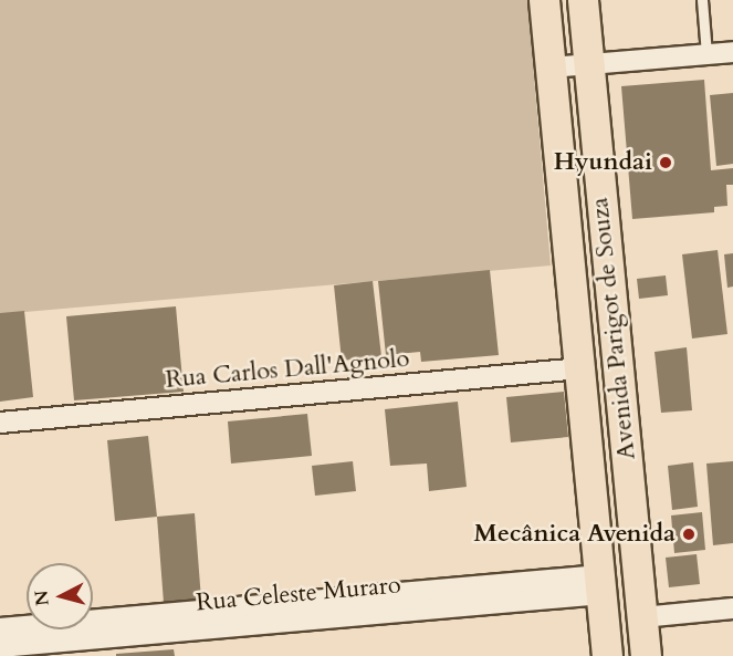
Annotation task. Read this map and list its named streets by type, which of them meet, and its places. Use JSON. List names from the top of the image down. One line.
{"streets":{"main road":["Avenida Parigot de Souza"],"street":["Rua Carlos Dall'Agnolo","Rua Celeste Muraro"]},"crossings":[["Avenida Parigot de Souza","Rua Carlos Dall'Agnolo"],["Avenida Parigot de Souza","Rua Celeste Muraro"]],"places":["Hyundai","Mecânica Avenida"],"north":"left"}
